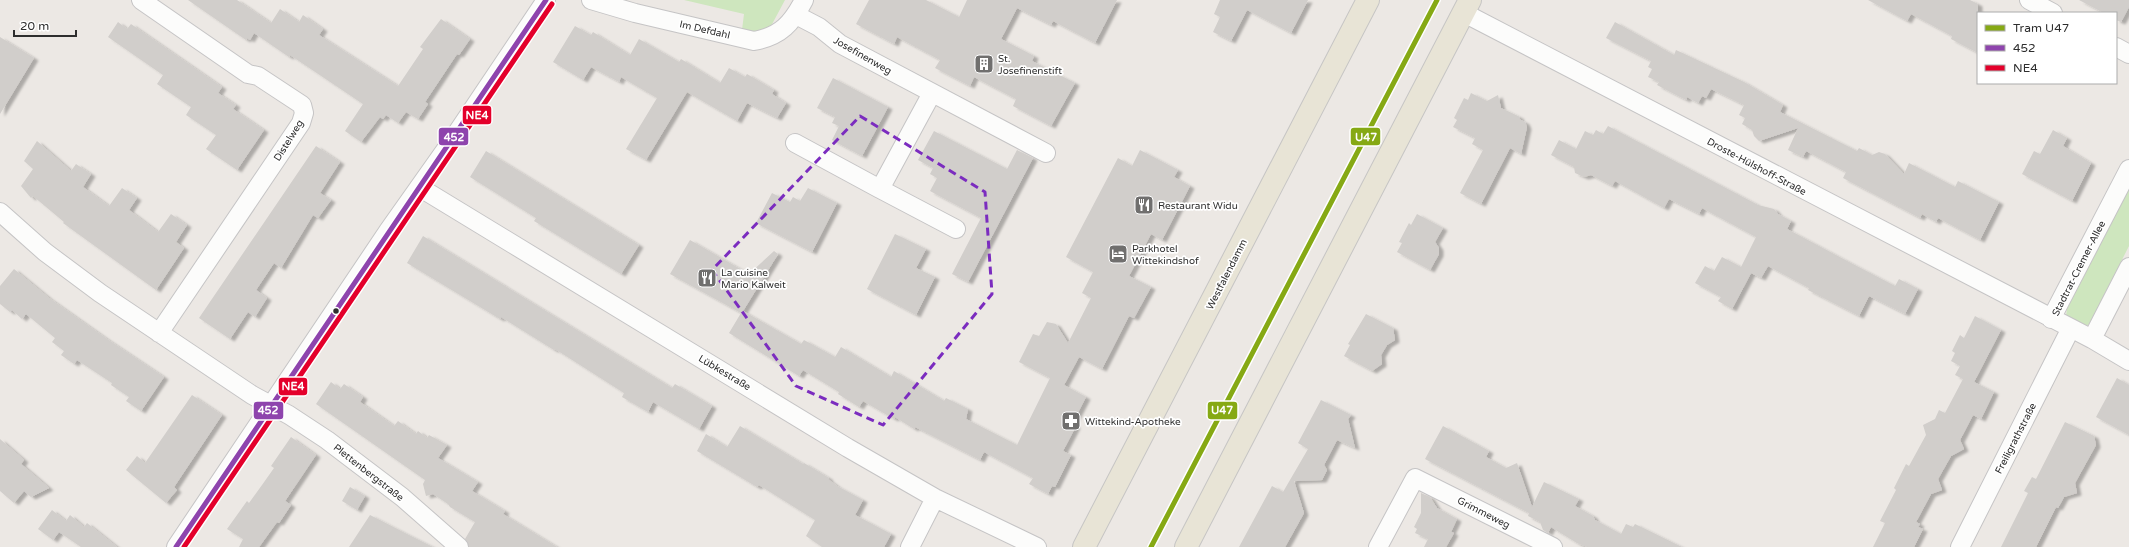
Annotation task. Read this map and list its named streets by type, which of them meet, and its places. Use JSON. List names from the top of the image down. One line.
{"streets":{"main road":["Westfalendamm"],"street":["Im Defdahl","Josefinenweg","Distelweg","Droste-Hülshoff-Straße","Stadtrat-Cremer-Allee","Lübkestraße","Freiligrathstraße","Plettenbergstraße","Grimmeweg"]},"crossings":[["Im Defdahl","Josefinenweg"],["Distelweg","Plettenbergstraße"],["Droste-Hülshoff-Straße","Stadtrat-Cremer-Allee"],["Stadtrat-Cremer-Allee","Freiligrathstraße"]],"places":{"building":["St. Josefinenstift"],"restaurant":["Restaurant Widu","La cuisine Mario Kalweit"],"hotel":["Parkhotel Wittekindshof"],"pharmacy":["Wittekind-Apotheke"]},"lines":["tram line U47","transit line 452","transit line NE4"],"legend":["Tram U47","452","NE4"],"scale_bar":"20 m"}
